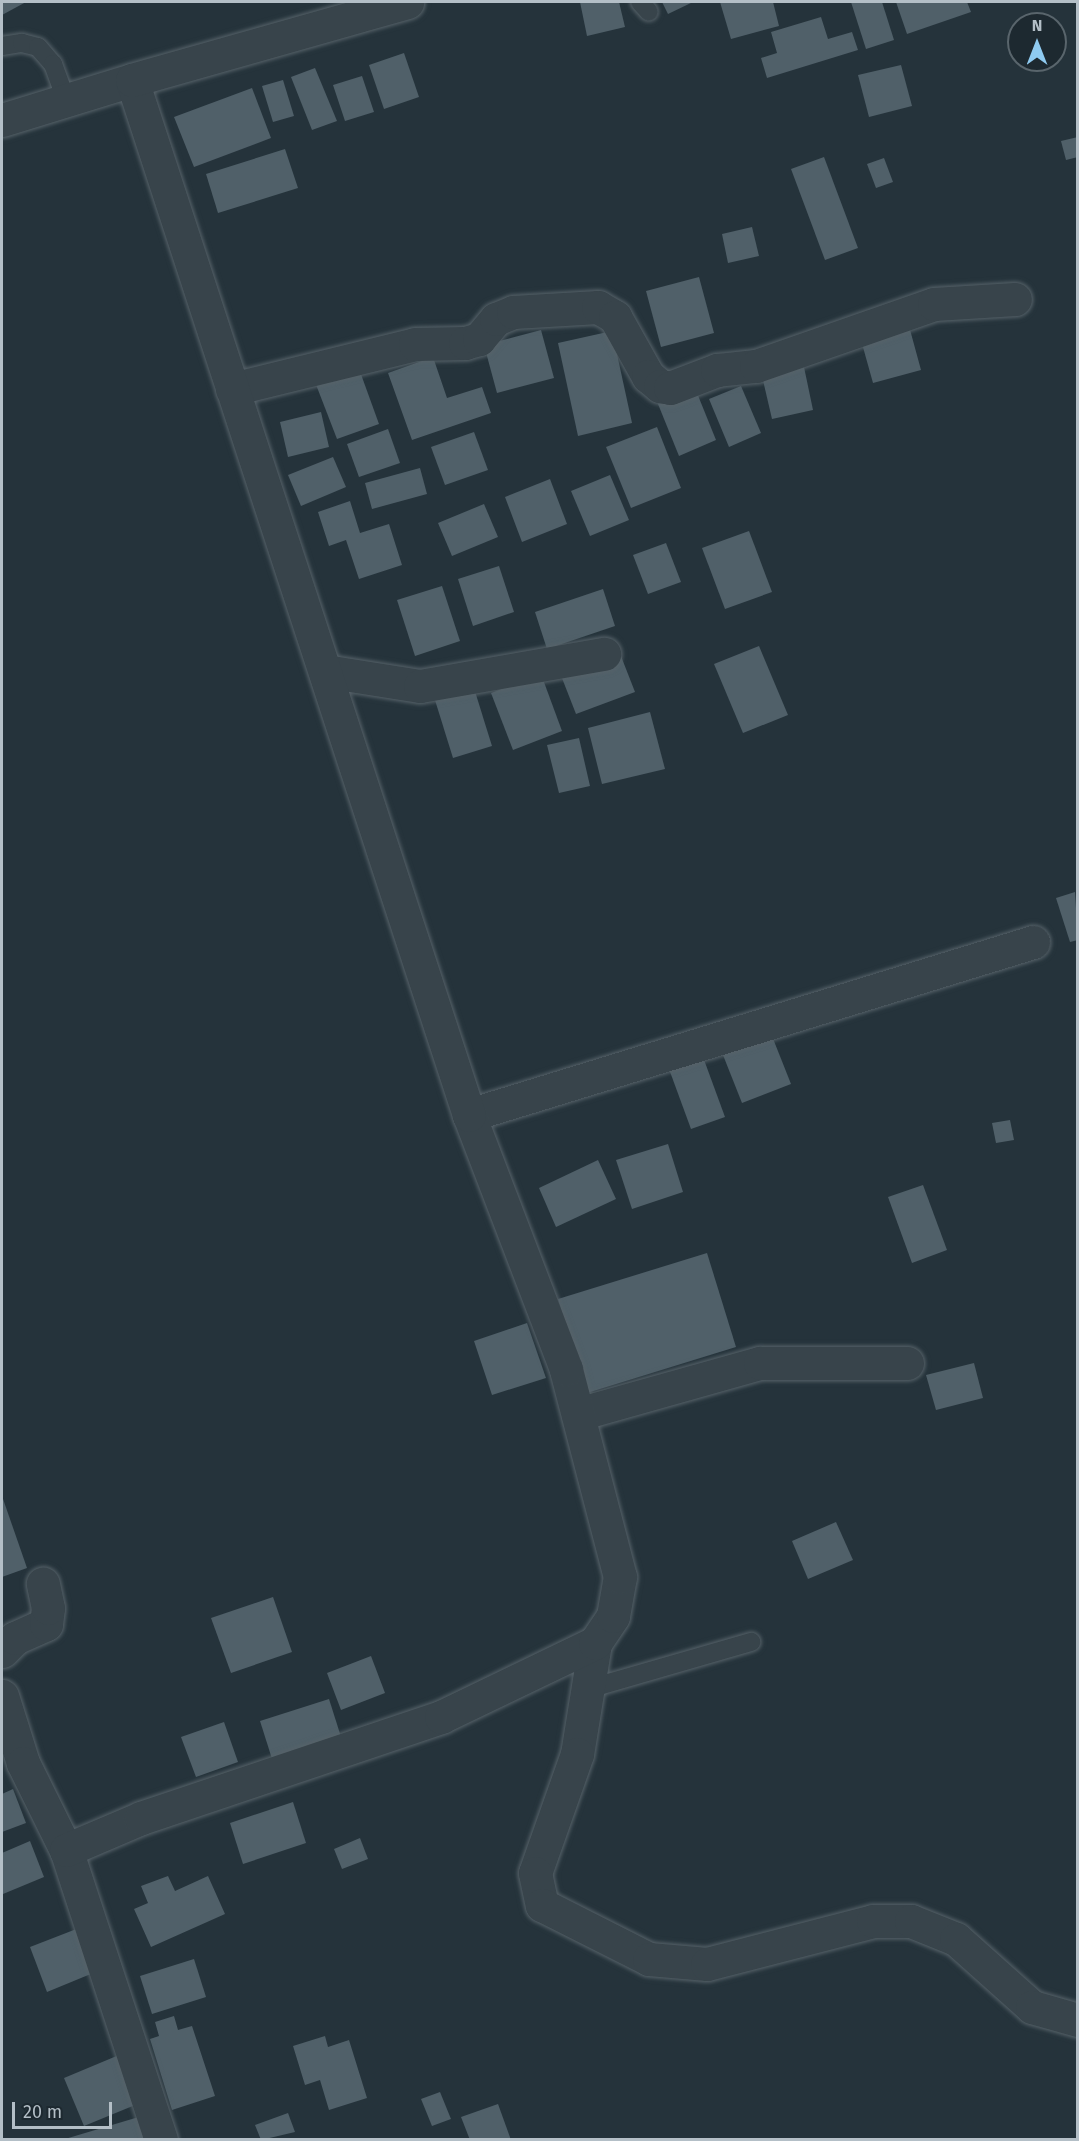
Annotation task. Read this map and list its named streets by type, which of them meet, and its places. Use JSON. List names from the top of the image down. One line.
{"scale_bar":"20 m","north":"top"}
